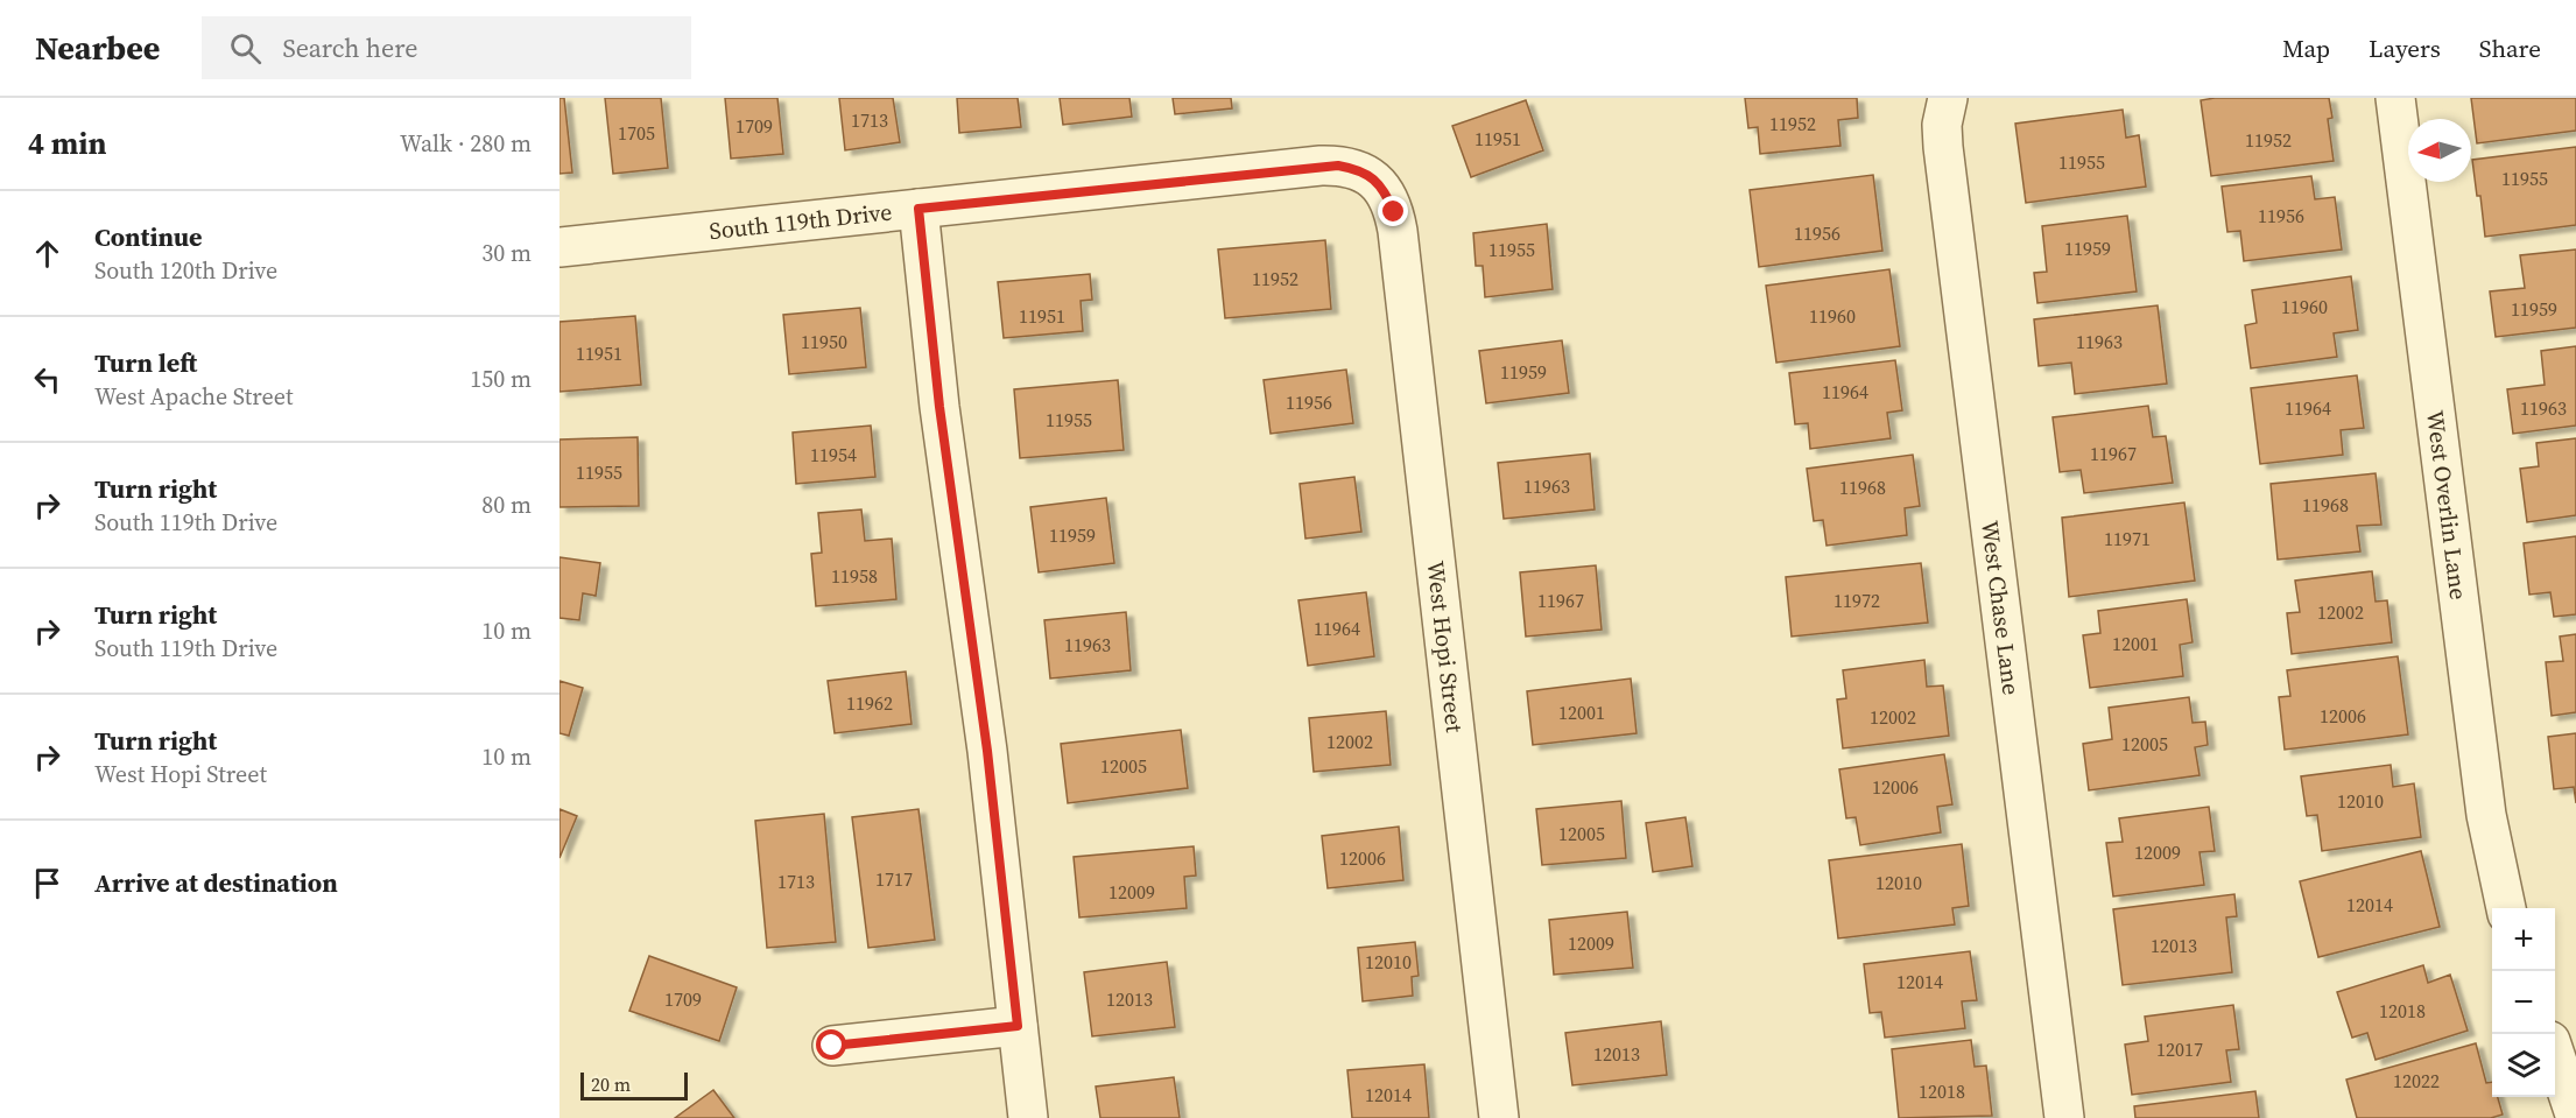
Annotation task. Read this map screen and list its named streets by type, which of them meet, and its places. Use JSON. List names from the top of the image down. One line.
{"streets":{"street":["South 119th Drive","West Overlin Lane","West Chase Lane","West Hopi Street"]},"crossings":[["South 119th Drive","West Hopi Street"]],"house_numbers":["1713","11952","1709","1705","11951","11952","11955","11955","11956","11956","11959","11955","11952","11960","11959","11951","11960","11950","11963","11951","11959","11964","11956","11964","11963","11955","11967","11954","11955","11963","11968","11968","11959","11971","11958","11967","11972","12002","11964","12001","11963","11962","12001","12006","12002","12002","12005","12005","12006","12010","12005","12009","12006","1717","1713","12010","12009","12014","12009","12013","12010","12014","1709","12013","12018","12017","12013","12022","12018","12014"],"scale_bar":"20 m","north":"left","page":{"header":"Nearbee","search":"Search here","nav":["Map","Layers","Share"],"heading":["4 min","Walk · 280 m"],"list":[["Continue","South 120th Drive","30 m"],["Turn left","West Apache Street","150 m"],["Turn right","South 119th Drive","80 m"],["Turn right","South 119th Drive","10 m"],["Turn right","West Hopi Street","10 m"],"Arrive at destination"],"map_buttons":["+","−"],"scale":"20 m"}}
